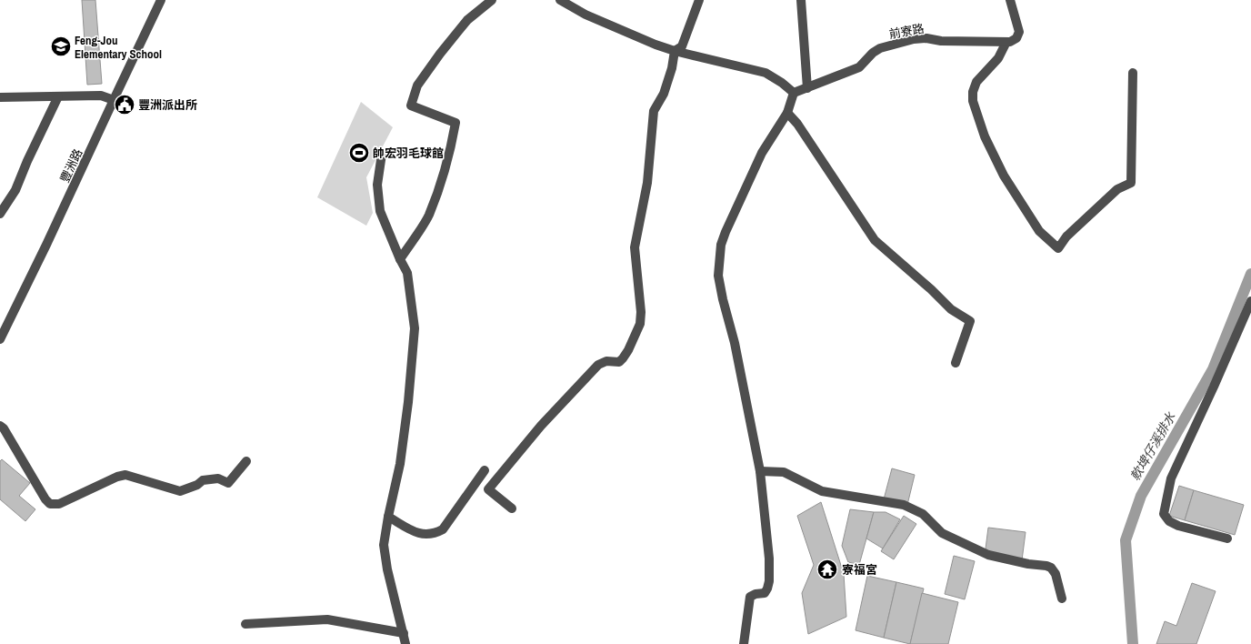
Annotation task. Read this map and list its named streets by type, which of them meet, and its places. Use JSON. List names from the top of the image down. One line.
{"streets":{"street":["前寮路","豐洲路"]},"water":["軟埤仔溪排水"],"places":{"school or university":["Feng-Jou Elementary School"],"public building":["豐洲派出所"],"sports":["帥宏羽毛球館"],"temple":["寮福宮"]}}
